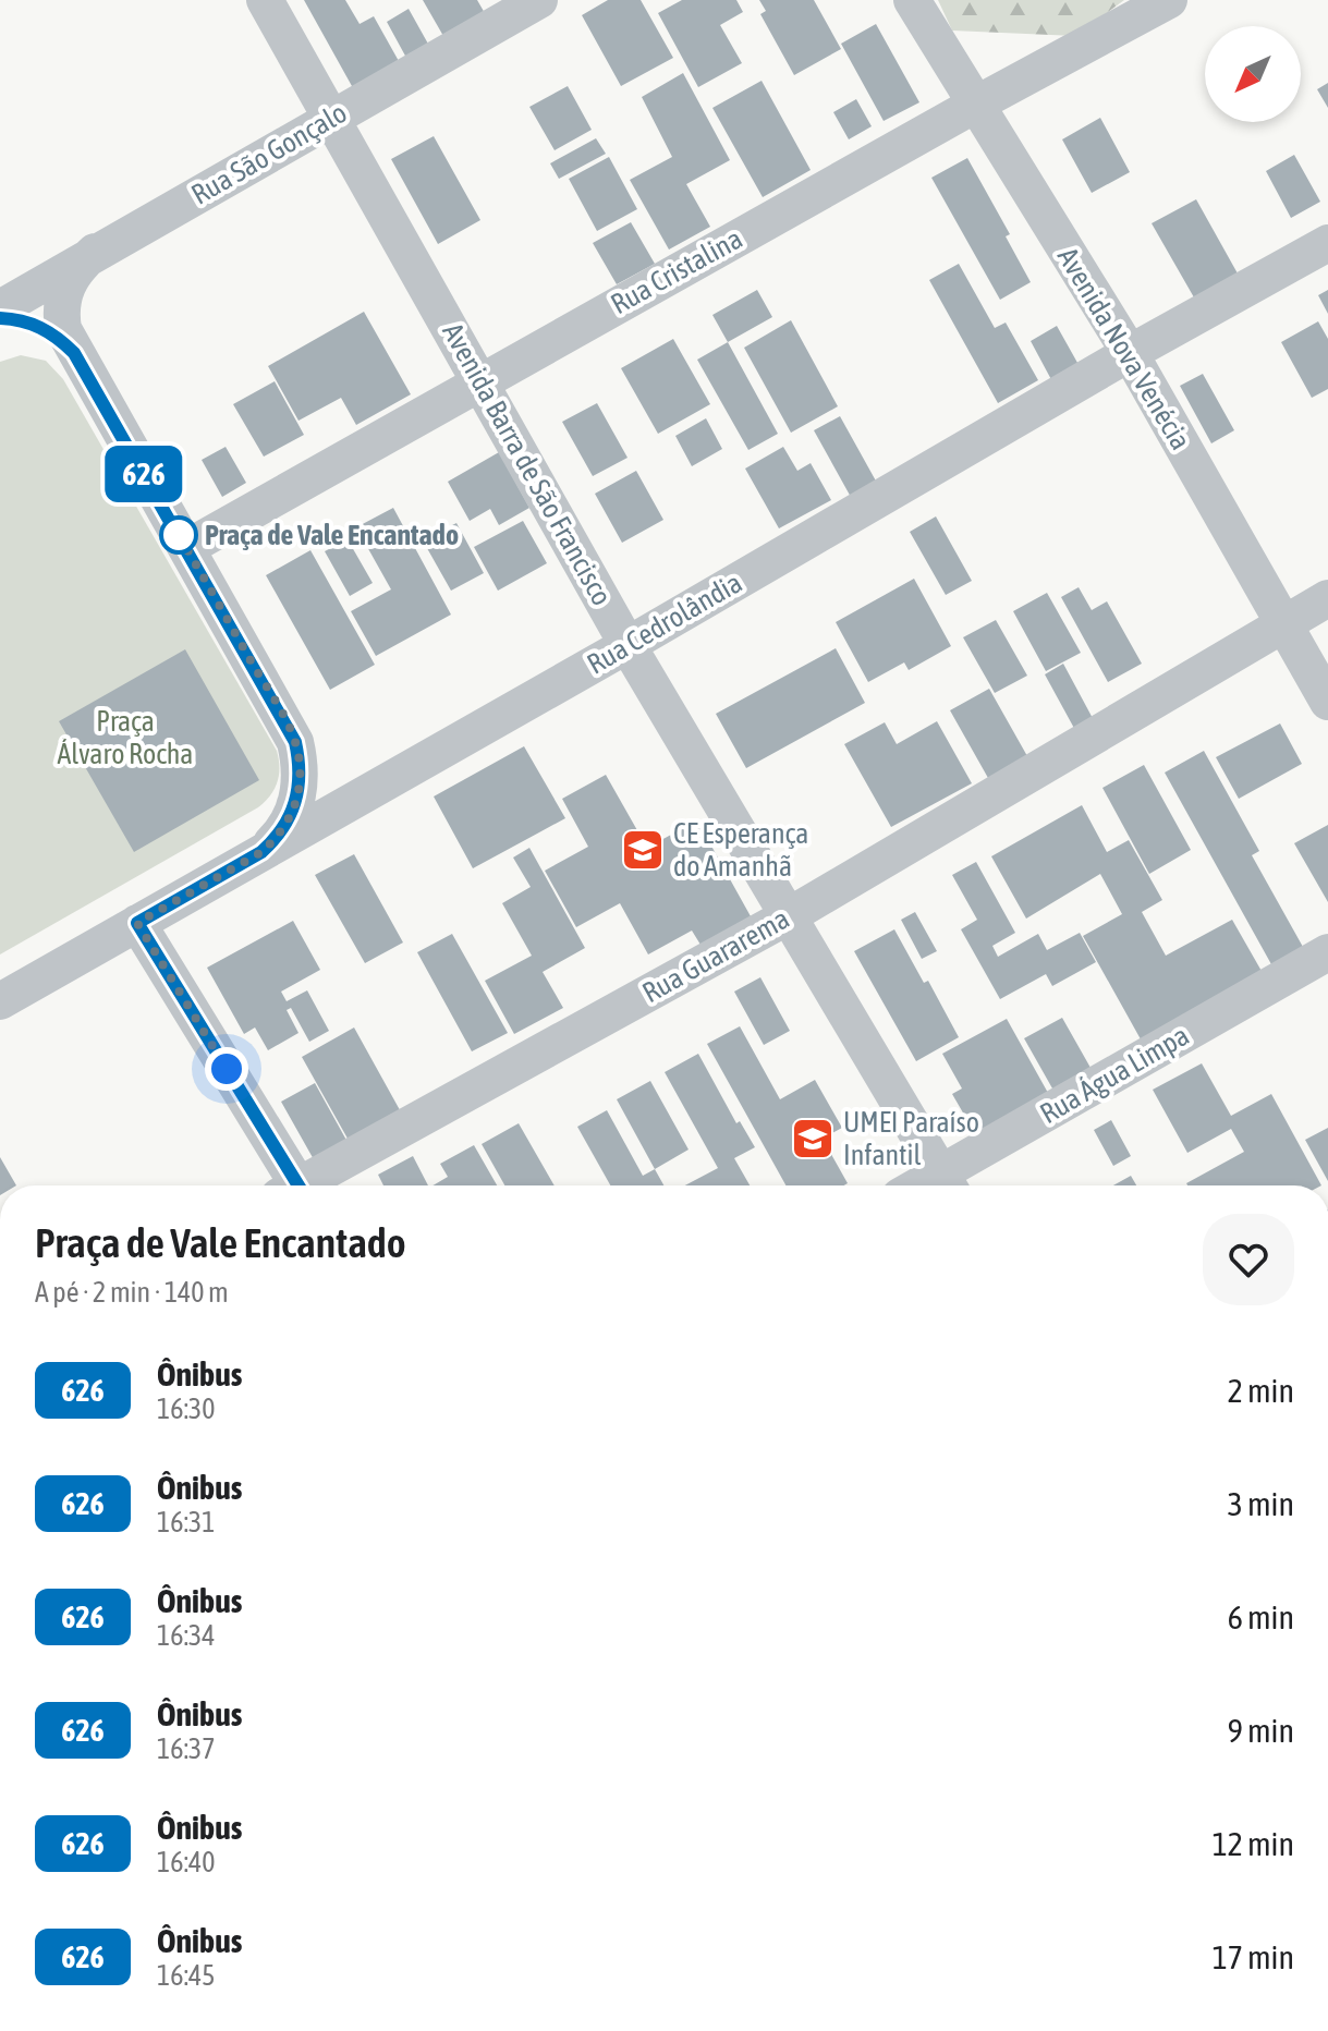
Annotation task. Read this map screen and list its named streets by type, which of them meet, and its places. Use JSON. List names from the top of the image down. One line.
{"streets":{"street":["Rua São Gonçalo","Rua Cristalina","Avenida Nova Venécia","Avenida Barra de São Francisco","Rua Cedrolândia","Rua Guararema","Rua Água Limpa"]},"crossings":[["Rua São Gonçalo","Avenida Barra de São Francisco"],["Rua Cristalina","Avenida Nova Venécia"],["Rua Cristalina","Avenida Barra de São Francisco"],["Avenida Nova Venécia","Rua Cedrolândia"],["Avenida Nova Venécia","Rua Guararema"],["Avenida Barra de São Francisco","Rua Cedrolândia"],["Avenida Barra de São Francisco","Rua Guararema"],["Avenida Barra de São Francisco","Rua Água Limpa"]],"parks":["Praça Álvaro Rocha"],"places":{"other":["Praça de Vale Encantado"],"school or university":["CE Esperança do Amanhã","UMEI Paraíso Infantil"]},"lines":["bus line 626"],"north":"bottom left","page":{"on_map":"626","heading":["Praça de Vale Encantado","A pé · 2 min · 140 m"],"list":[{"mark":"626","name":"Ônibus","note":"16:30","value":"2 min"},{"mark":"626","name":"Ônibus","note":"16:31","value":"3 min"},{"mark":"626","name":"Ônibus","note":"16:34","value":"6 min"},{"mark":"626","name":"Ônibus","note":"16:37","value":"9 min"},{"mark":"626","name":"Ônibus","note":"16:40","value":"12 min"},{"mark":"626","name":"Ônibus","note":"16:45","value":"17 min"}]}}
